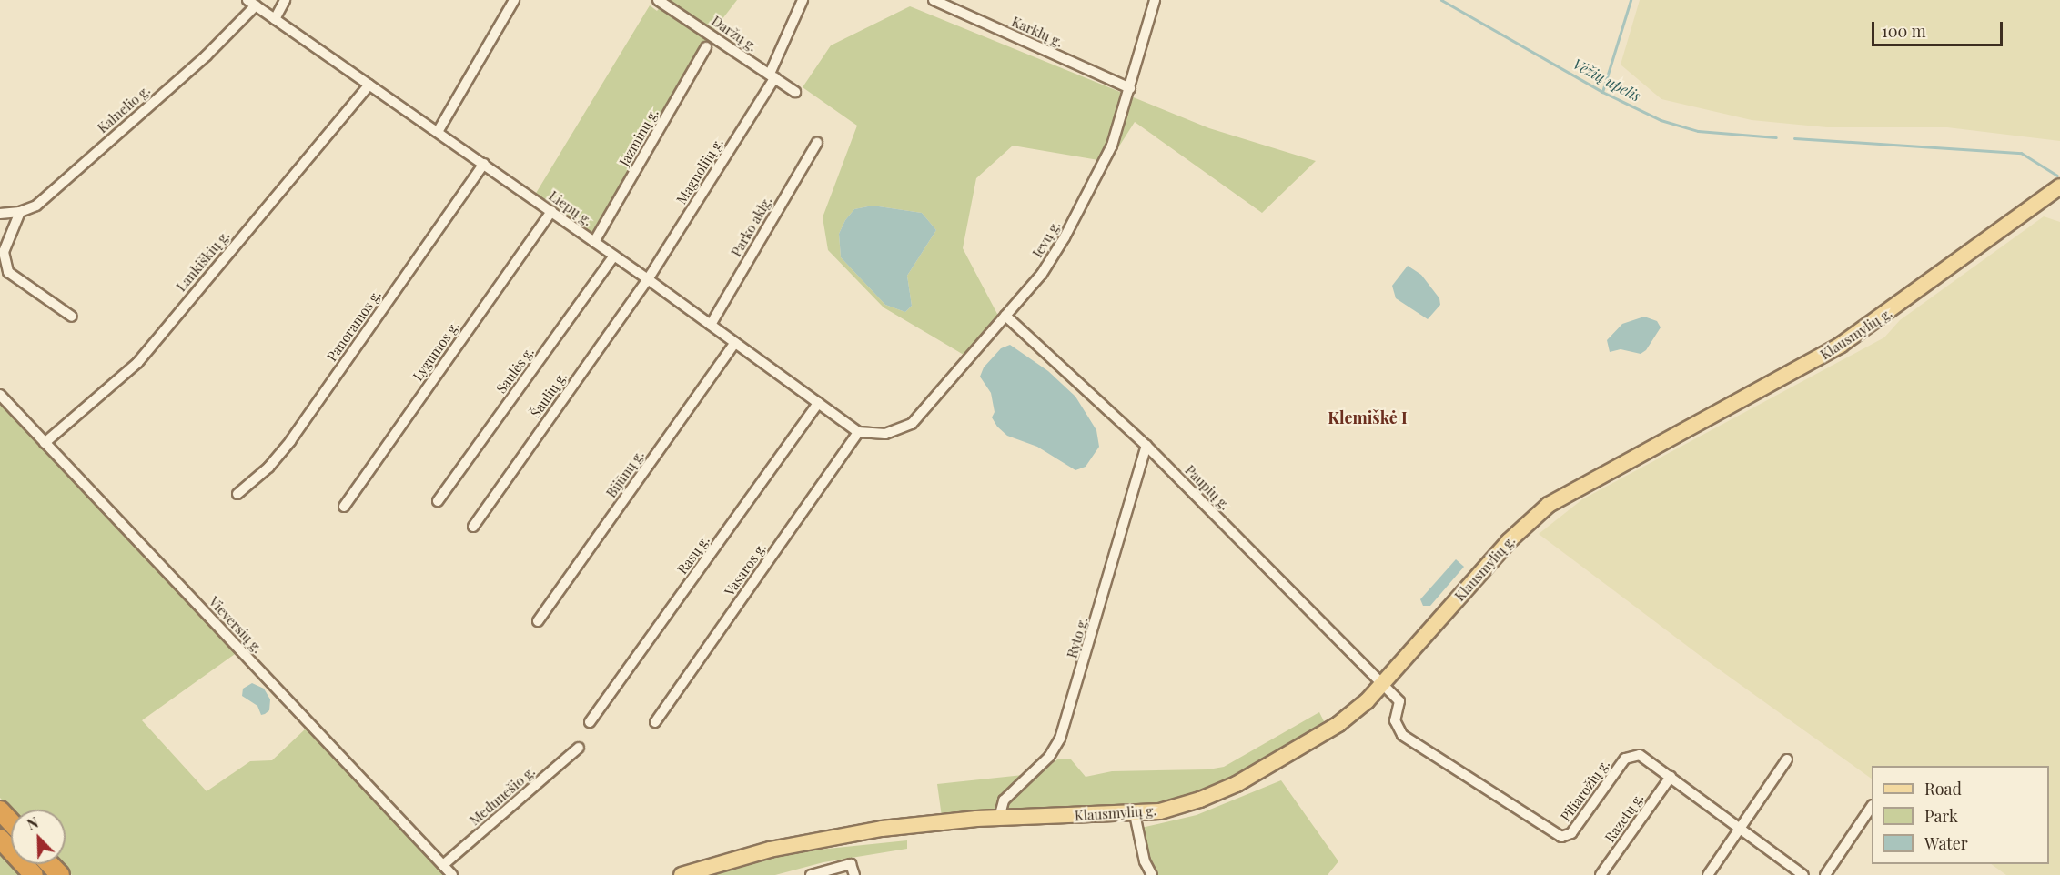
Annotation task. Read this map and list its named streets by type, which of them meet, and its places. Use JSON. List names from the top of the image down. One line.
{"streets":{"main road":["Klausmylių g."],"street":["Karklų g.","Daržų g.","Kalnelio g.","Jazminų g.","Magnolijų g.","Liepų g.","Parko aklg.","Ievų g.","Lankiškių g.","Panoramos g.","Lygumos g.","Saulės g.","Šaulių g.","Bijūnų g.","Paupių g.","Rasų g.","Vasaros g.","Vieversių g.","Ryto g.","Piliarožių g.","Medunešio g.","Razetų g."]},"crossings":[["Karklų g.","Ievų g."],["Daržų g.","Magnolijų g."],["Kalnelio g.","Liepų g."],["Jazminų g.","Liepų g."],["Magnolijų g.","Liepų g."],["Magnolijų g.","Šaulių g."],["Liepų g.","Parko aklg."],["Liepų g.","Ievų g."],["Liepų g.","Lankiškių g."],["Liepų g.","Panoramos g."],["Liepų g.","Lygumos g."],["Liepų g.","Saulės g."],["Liepų g.","Šaulių g."],["Liepų g.","Bijūnų g."],["Liepų g.","Rasų g."],["Liepų g.","Vasaros g."],["Ievų g.","Paupių g."],["Ievų g.","Vasaros g."],["Lankiškių g.","Vieversių g."],["Klausmylių g.","Paupių g."],["Klausmylių g.","Ryto g."],["Klausmylių g.","Piliarožių g."],["Paupių g.","Ryto g."],["Paupių g.","Piliarožių g."],["Vieversių g.","Medunešio g."],["Piliarožių g.","Razetų g."]],"districts":["Klemiškė I"],"water":["Vėžių upelis"],"legend":["Road","Park","Water"],"scale_bar":"100 m","north":"top left"}
